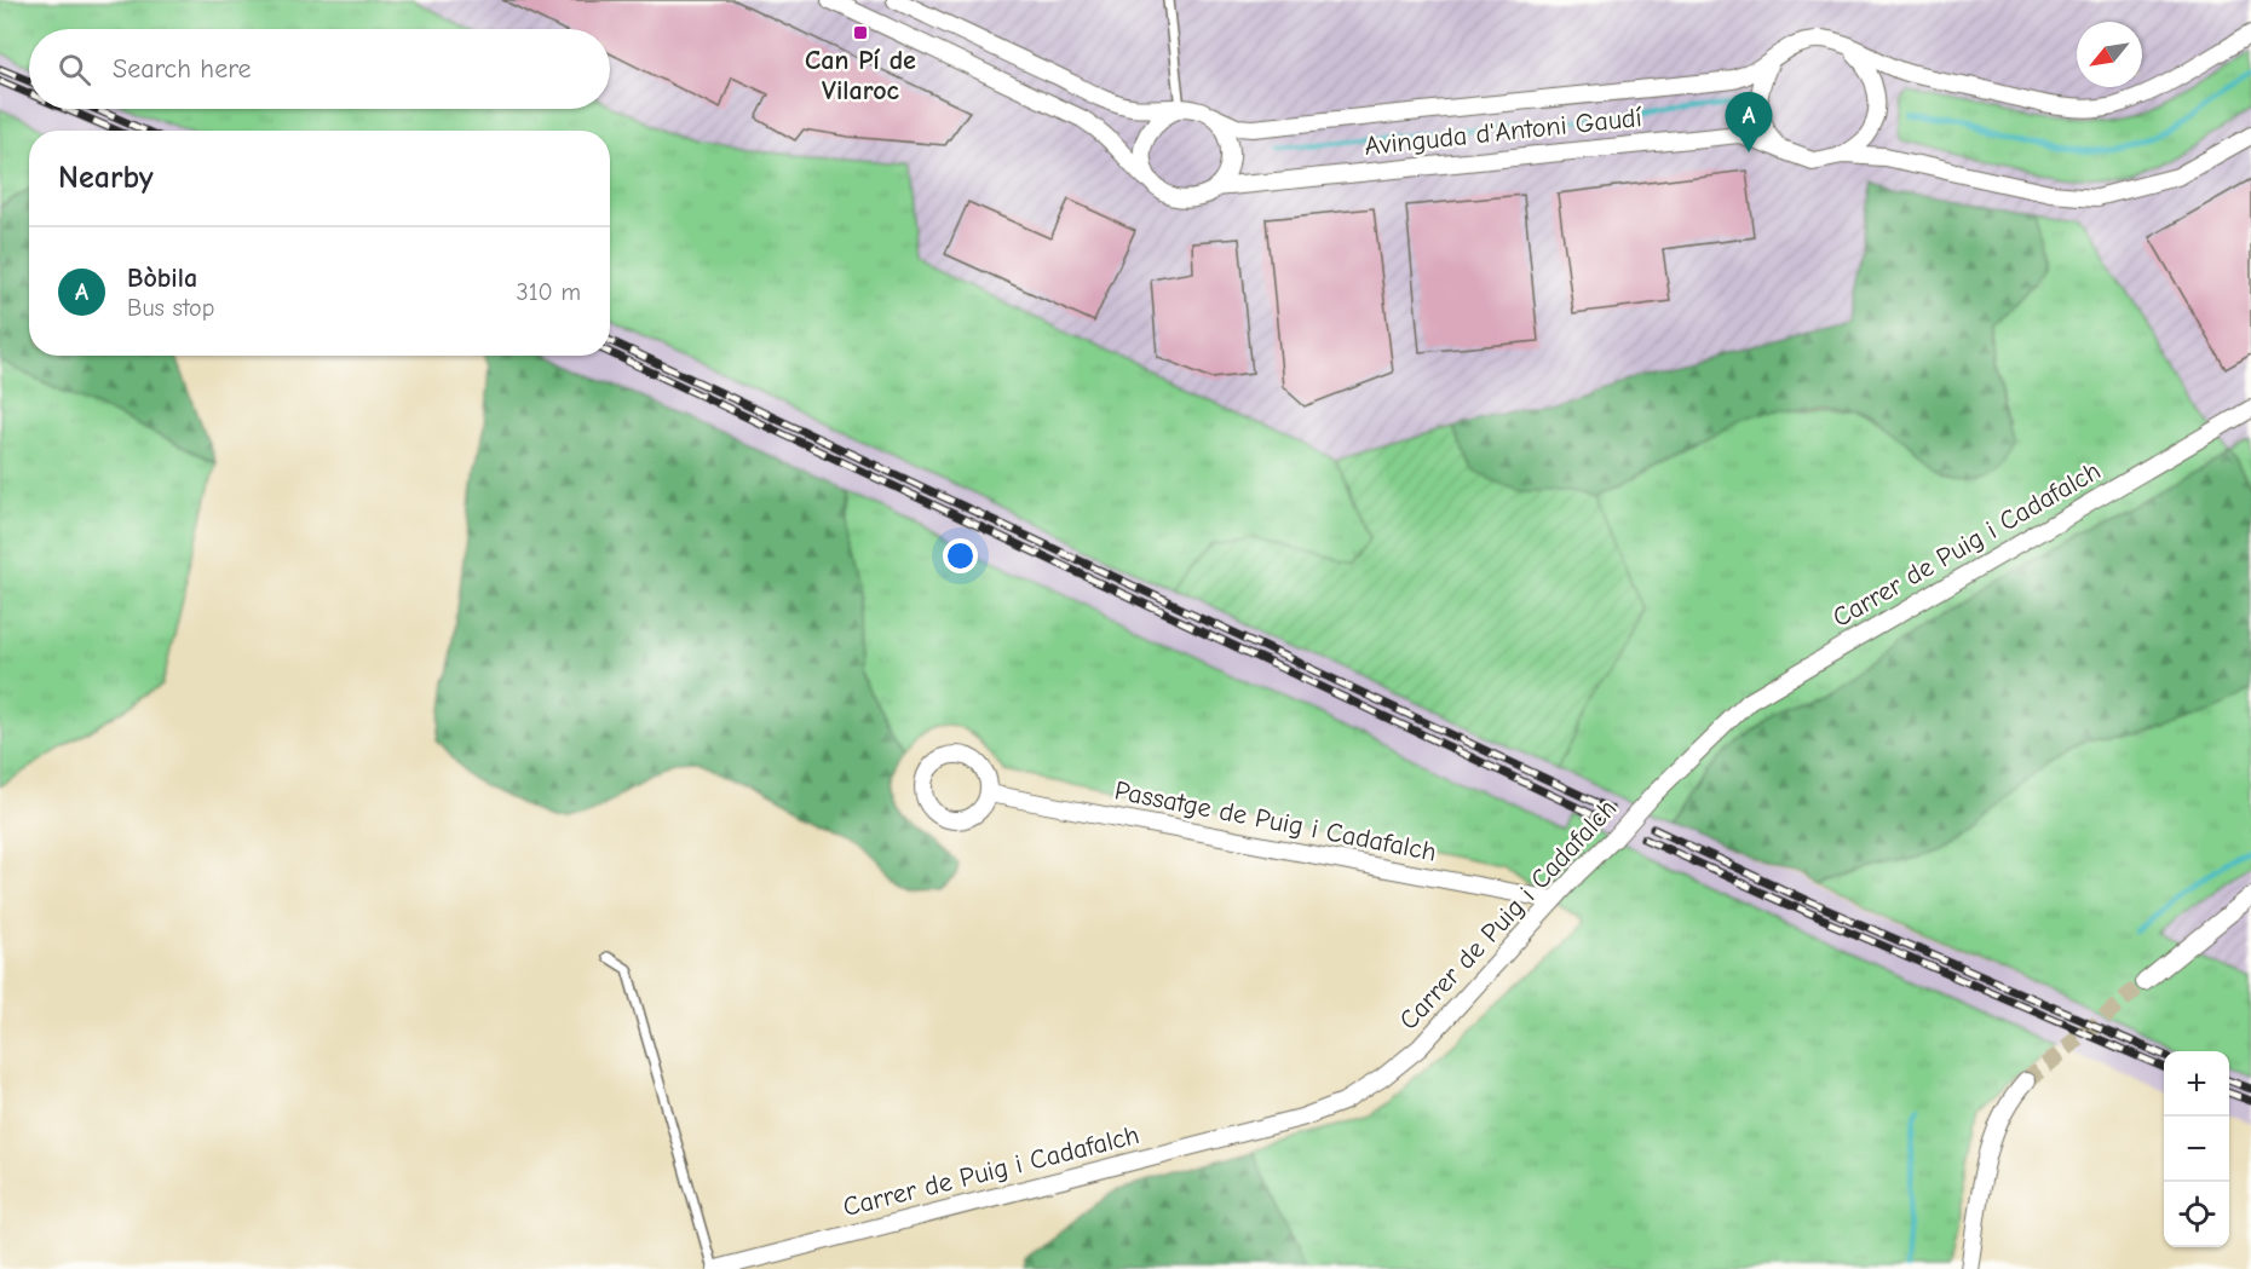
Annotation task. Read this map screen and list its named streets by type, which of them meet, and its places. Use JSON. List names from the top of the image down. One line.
{"streets":{"street":["Avinguda d'Antoni Gaudí","Carrer de Puig i Cadafalch","Passatge de Puig i Cadafalch"]},"crossings":[["Carrer de Puig i Cadafalch","Passatge de Puig i Cadafalch"]],"places":{"transit":["Can Pí de Vilaroc"]},"north":"bottom left","page":{"search":"Search here","pins":"A","heading":"Nearby","list":[{"mark":"A","name":"Bòbila","note":"Bus stop","value":"310 m"}],"map_buttons":["+","−"]}}
